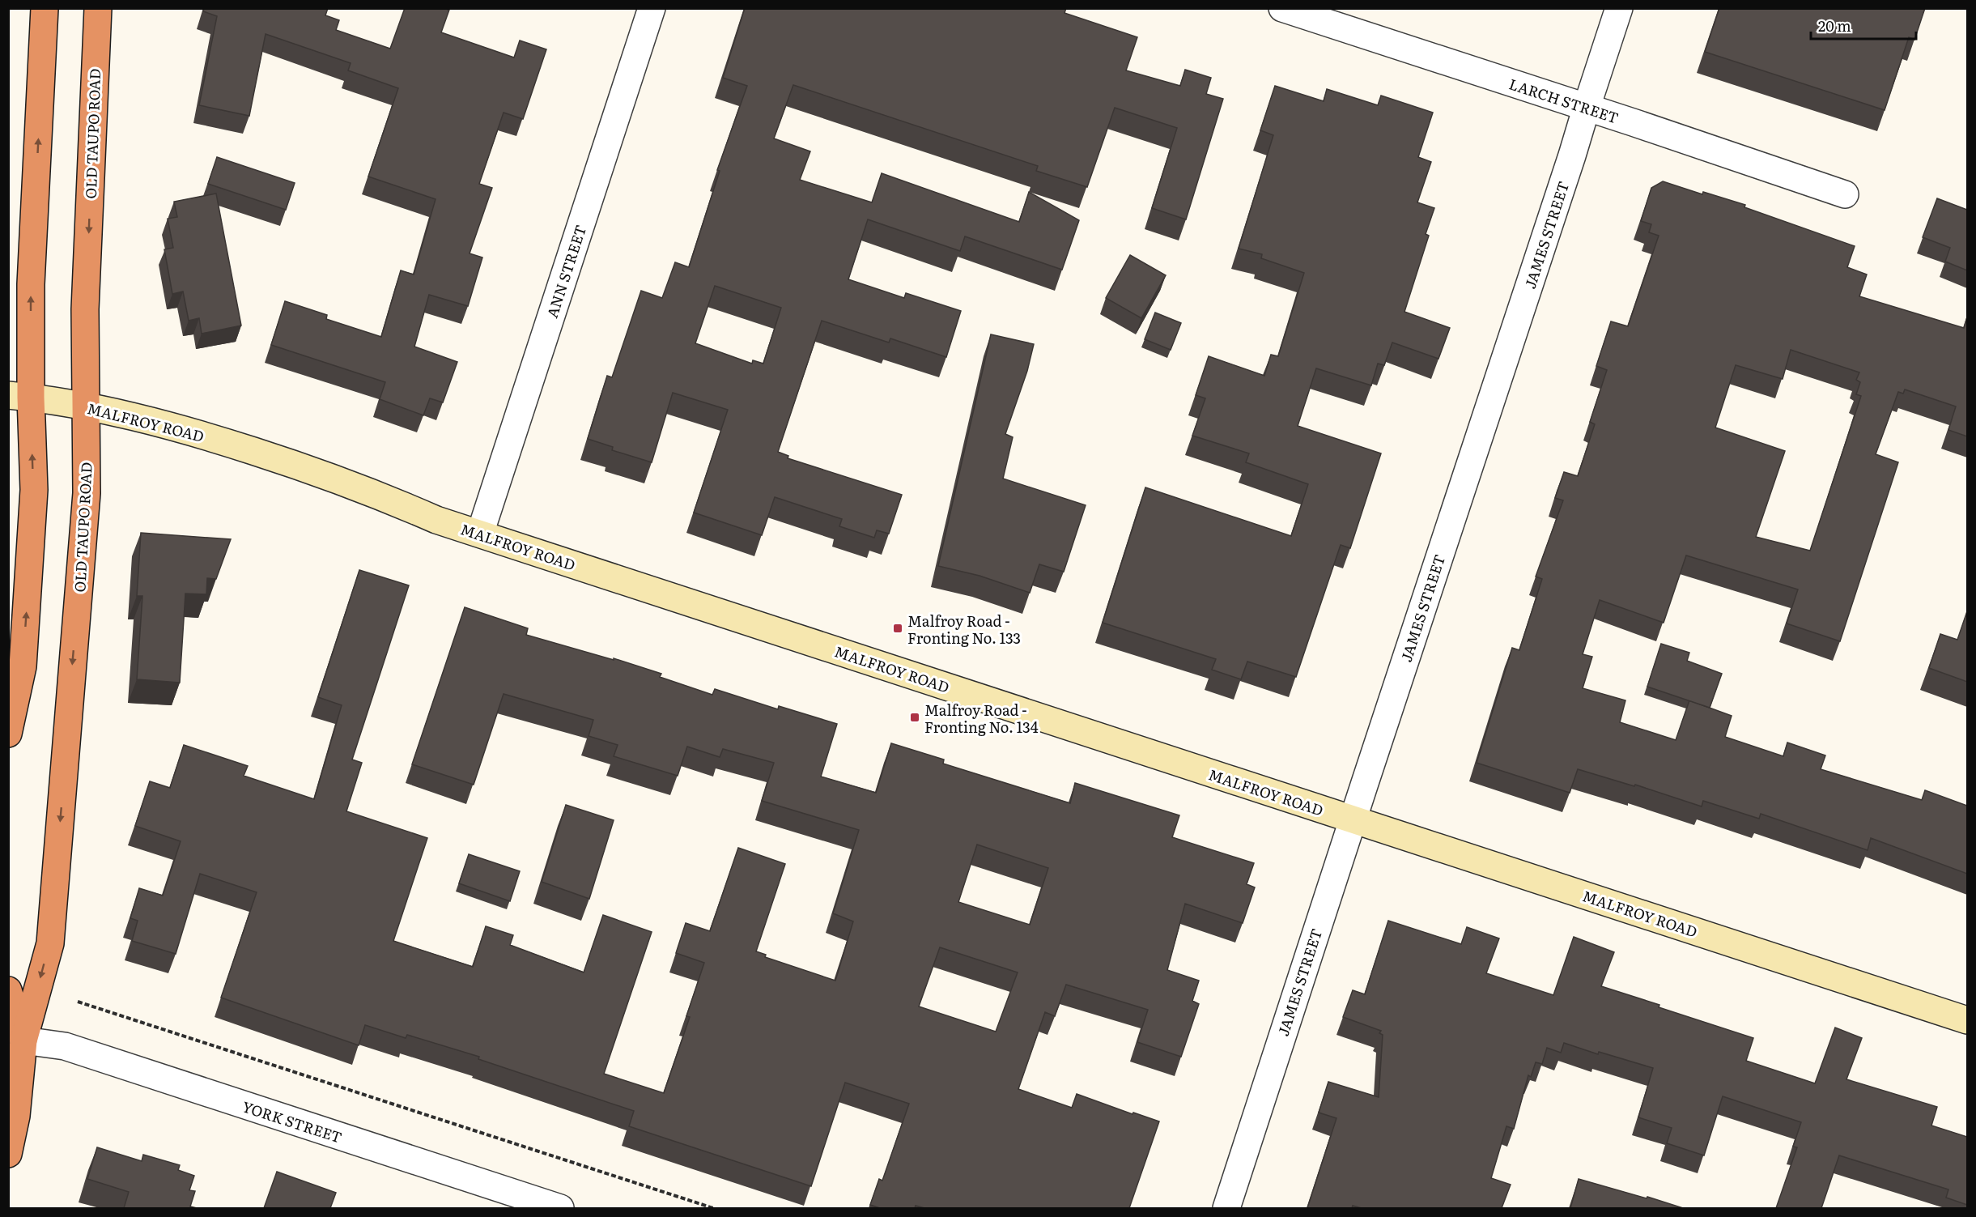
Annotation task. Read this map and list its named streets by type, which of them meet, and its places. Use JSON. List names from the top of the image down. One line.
{"streets":{"highway":["OLD TAUPO ROAD"],"main road":["MALFROY ROAD"],"street":["LARCH STREET","JAMES STREET","ANN STREET","YORK STREET"]},"crossings":[["LARCH STREET","JAMES STREET"],["OLD TAUPO ROAD","MALFROY ROAD"],["OLD TAUPO ROAD","YORK STREET"],["JAMES STREET","MALFROY ROAD"],["ANN STREET","MALFROY ROAD"]],"places":{"transit":["Malfroy Road - Fronting No. 133","Malfroy Road - Fronting No. 134"]},"scale_bar":"20 m"}
